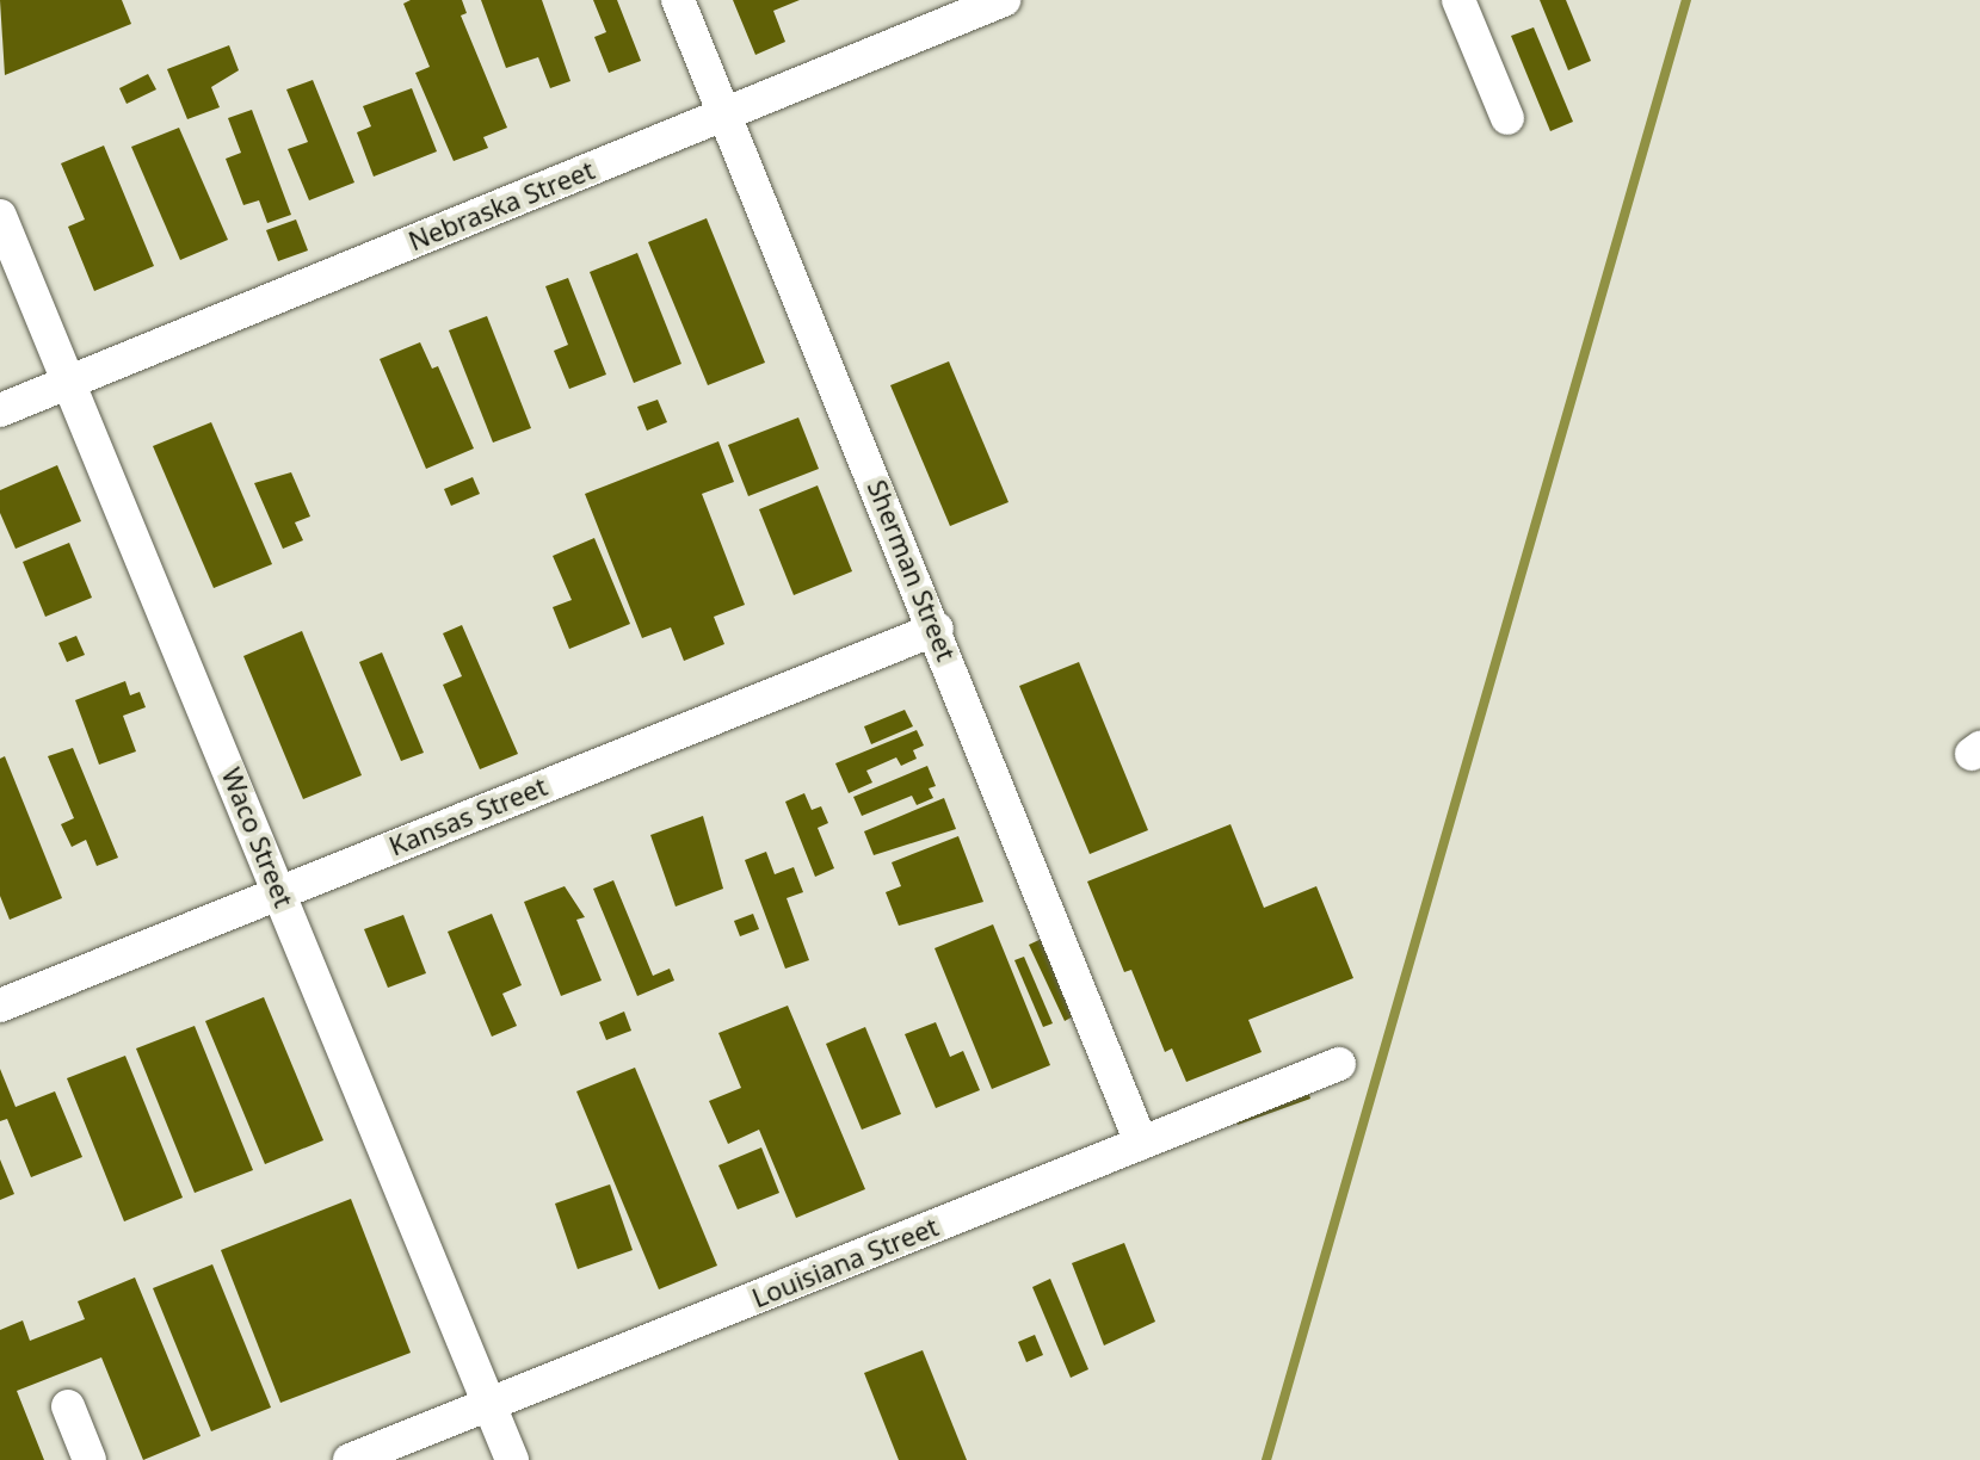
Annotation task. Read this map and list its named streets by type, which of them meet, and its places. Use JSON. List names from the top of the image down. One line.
{"streets":{"street":["Nebraska Street","Sherman Street","Kansas Street","Waco Street","Louisiana Street"]},"crossings":[["Nebraska Street","Sherman Street"],["Nebraska Street","Waco Street"],["Sherman Street","Kansas Street"],["Sherman Street","Louisiana Street"],["Kansas Street","Waco Street"],["Waco Street","Louisiana Street"]]}
